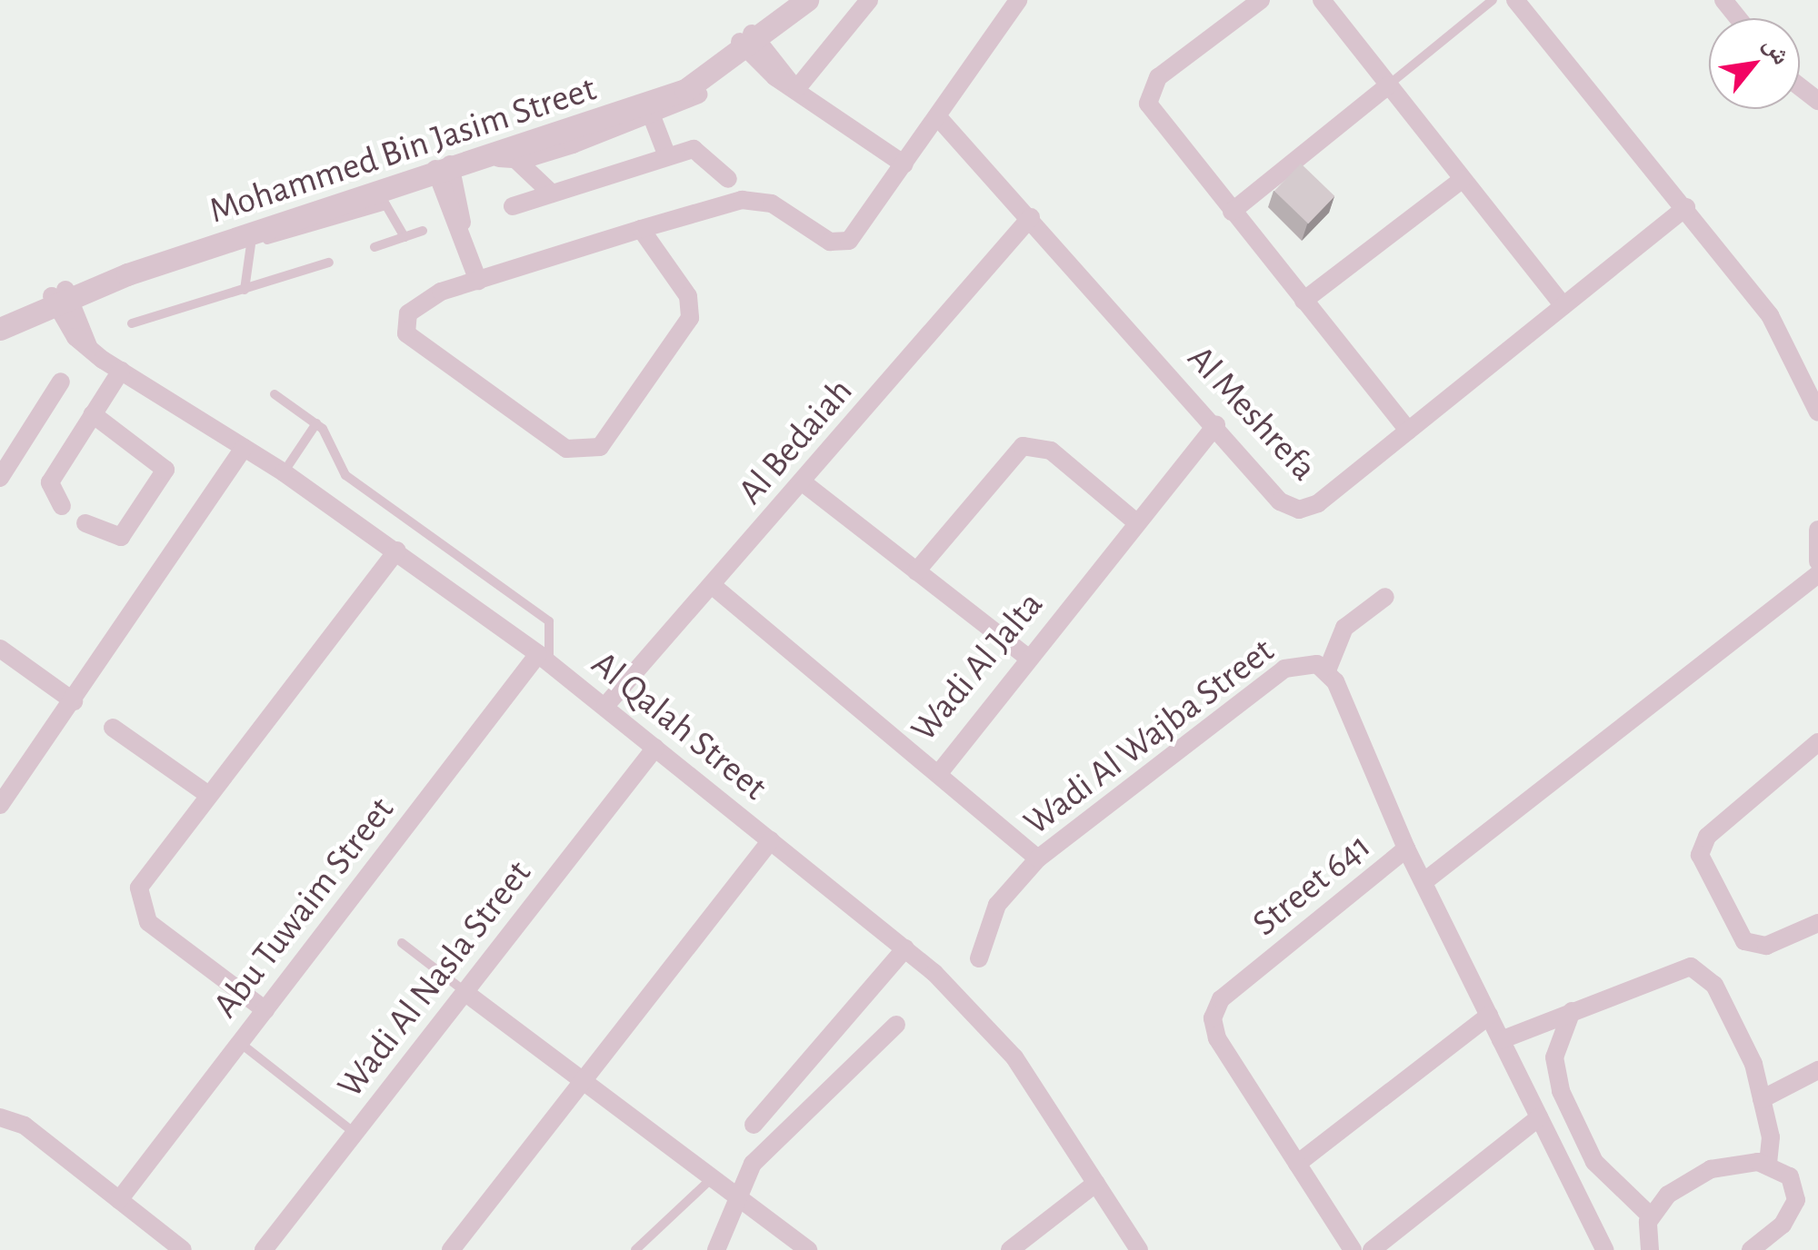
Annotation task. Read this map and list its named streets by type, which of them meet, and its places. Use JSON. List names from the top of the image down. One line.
{"streets":{"street":["Mohammed Bin Jasim Street","Al Meshrefa","Al Bedaiah","Wadi Al Jalta","Al Qalah Street","Wadi Al Wajba Street","Street 641","Abu Tuwaim Street","Wadi Al Nasla Street"]},"crossings":[["Mohammed Bin Jasim Street","Al Qalah Street"],["Al Meshrefa","Al Bedaiah"],["Al Meshrefa","Wadi Al Jalta"],["Al Bedaiah","Wadi Al Jalta"],["Al Bedaiah","Al Qalah Street"],["Al Qalah Street","Abu Tuwaim Street"],["Al Qalah Street","Wadi Al Nasla Street"],["Wadi Al Wajba Street","Street 641"]],"north":"top right"}
